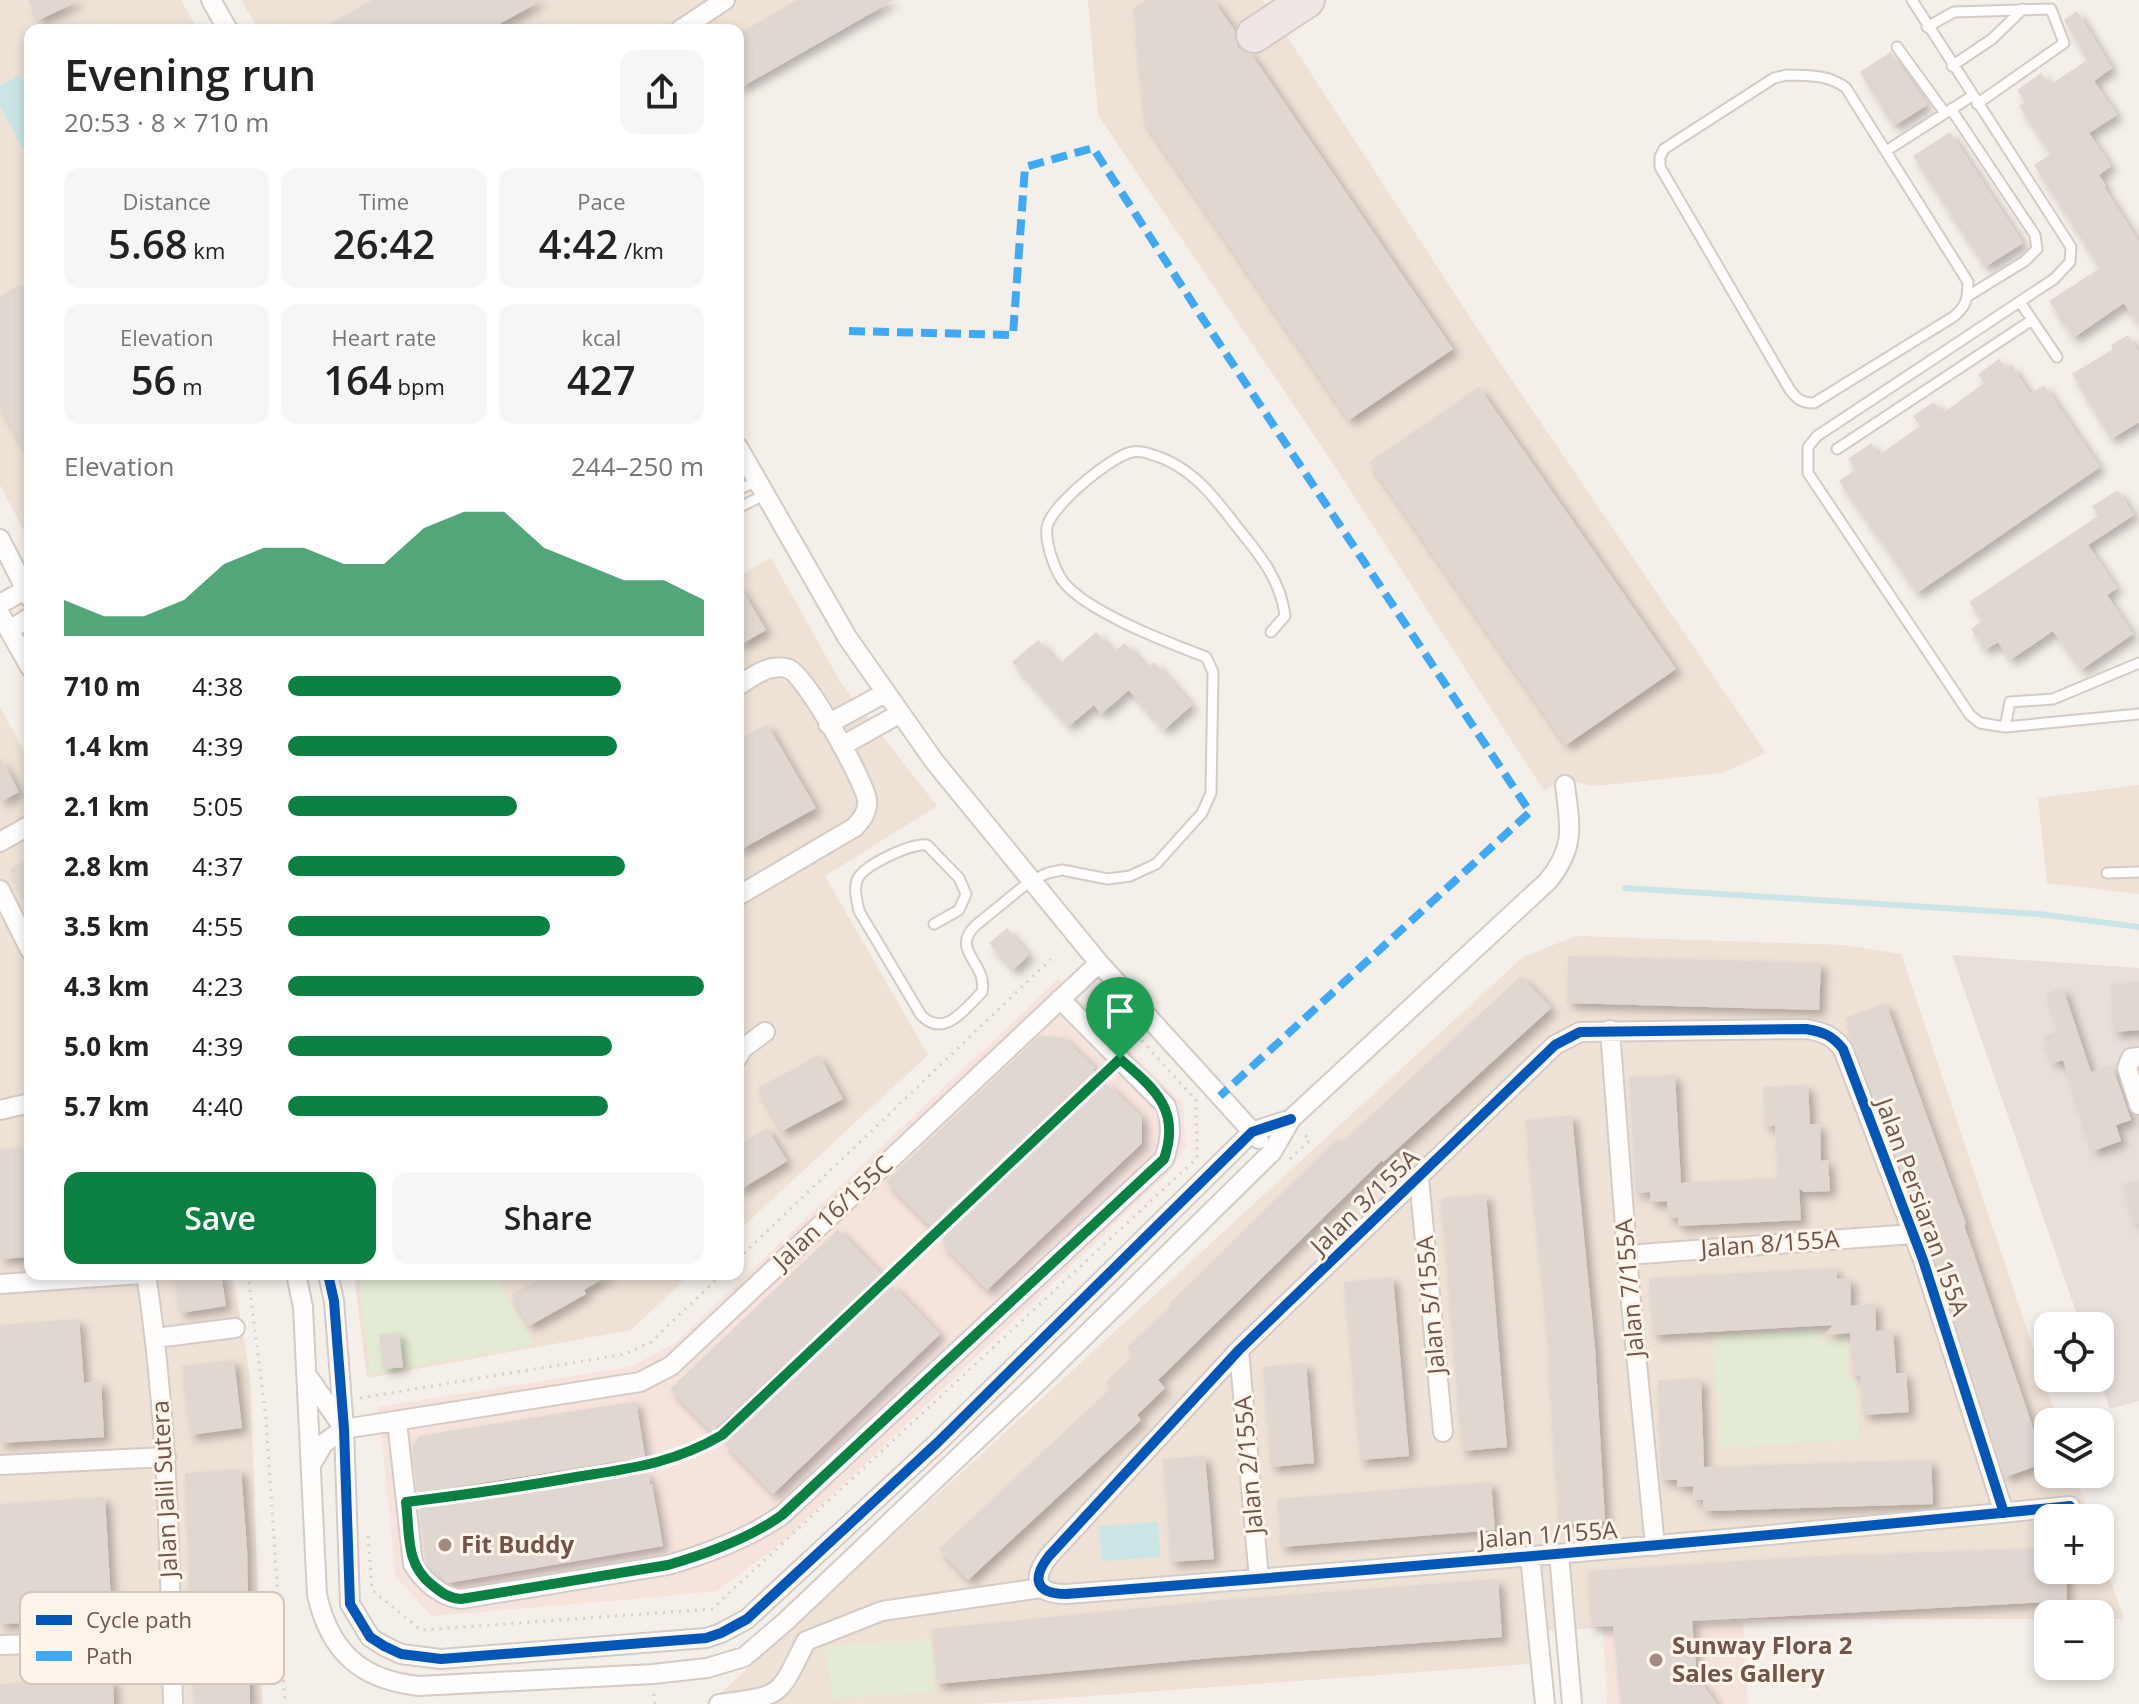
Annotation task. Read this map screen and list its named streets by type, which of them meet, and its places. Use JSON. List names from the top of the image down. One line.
{"streets":{"street":["Jalan 3/155A","Jalan Persiaran 155A","Jalan 16/155C","Jalan 8/155A","Jalan 7/155A","Jalan 5/155A","Jalan 2/155A","Jalan Jalil Sutera","Jalan 1/155A"]},"crossings":[["Jalan 3/155A","Jalan Persiaran 155A"],["Jalan 3/155A","Jalan 7/155A"],["Jalan 3/155A","Jalan 5/155A"],["Jalan 3/155A","Jalan 2/155A"],["Jalan 3/155A","Jalan 1/155A"],["Jalan Persiaran 155A","Jalan 8/155A"],["Jalan Persiaran 155A","Jalan 1/155A"],["Jalan 8/155A","Jalan 7/155A"],["Jalan 7/155A","Jalan 1/155A"],["Jalan 2/155A","Jalan 1/155A"]],"places":["Fit Buddy","Sunway Flora 2 Sales Gallery"],"legend":["Cycle path","Path"],"page":{"heading":["Evening run","20:53 · 8 × 710 m"],"stats":[["Distance","5.68 km"],["Time","26:42"],["Pace","4:42 /km"],["Elevation","56 m"],["Heart rate","164 bpm"],["kcal","427"]],"chart":["Elevation","244–250 m"],"list":[{"name":"710 m","note":"4:38"},{"name":"1.4 km","note":"4:39"},{"name":"2.1 km","note":"5:05"},{"name":"2.8 km","note":"4:37"},{"name":"3.5 km","note":"4:55"},{"name":"4.3 km","note":"4:23"},{"name":"5.0 km","note":"4:39"},{"name":"5.7 km","note":"4:40"}],"buttons":["Save","Share"],"map_buttons":["+","−"]}}
